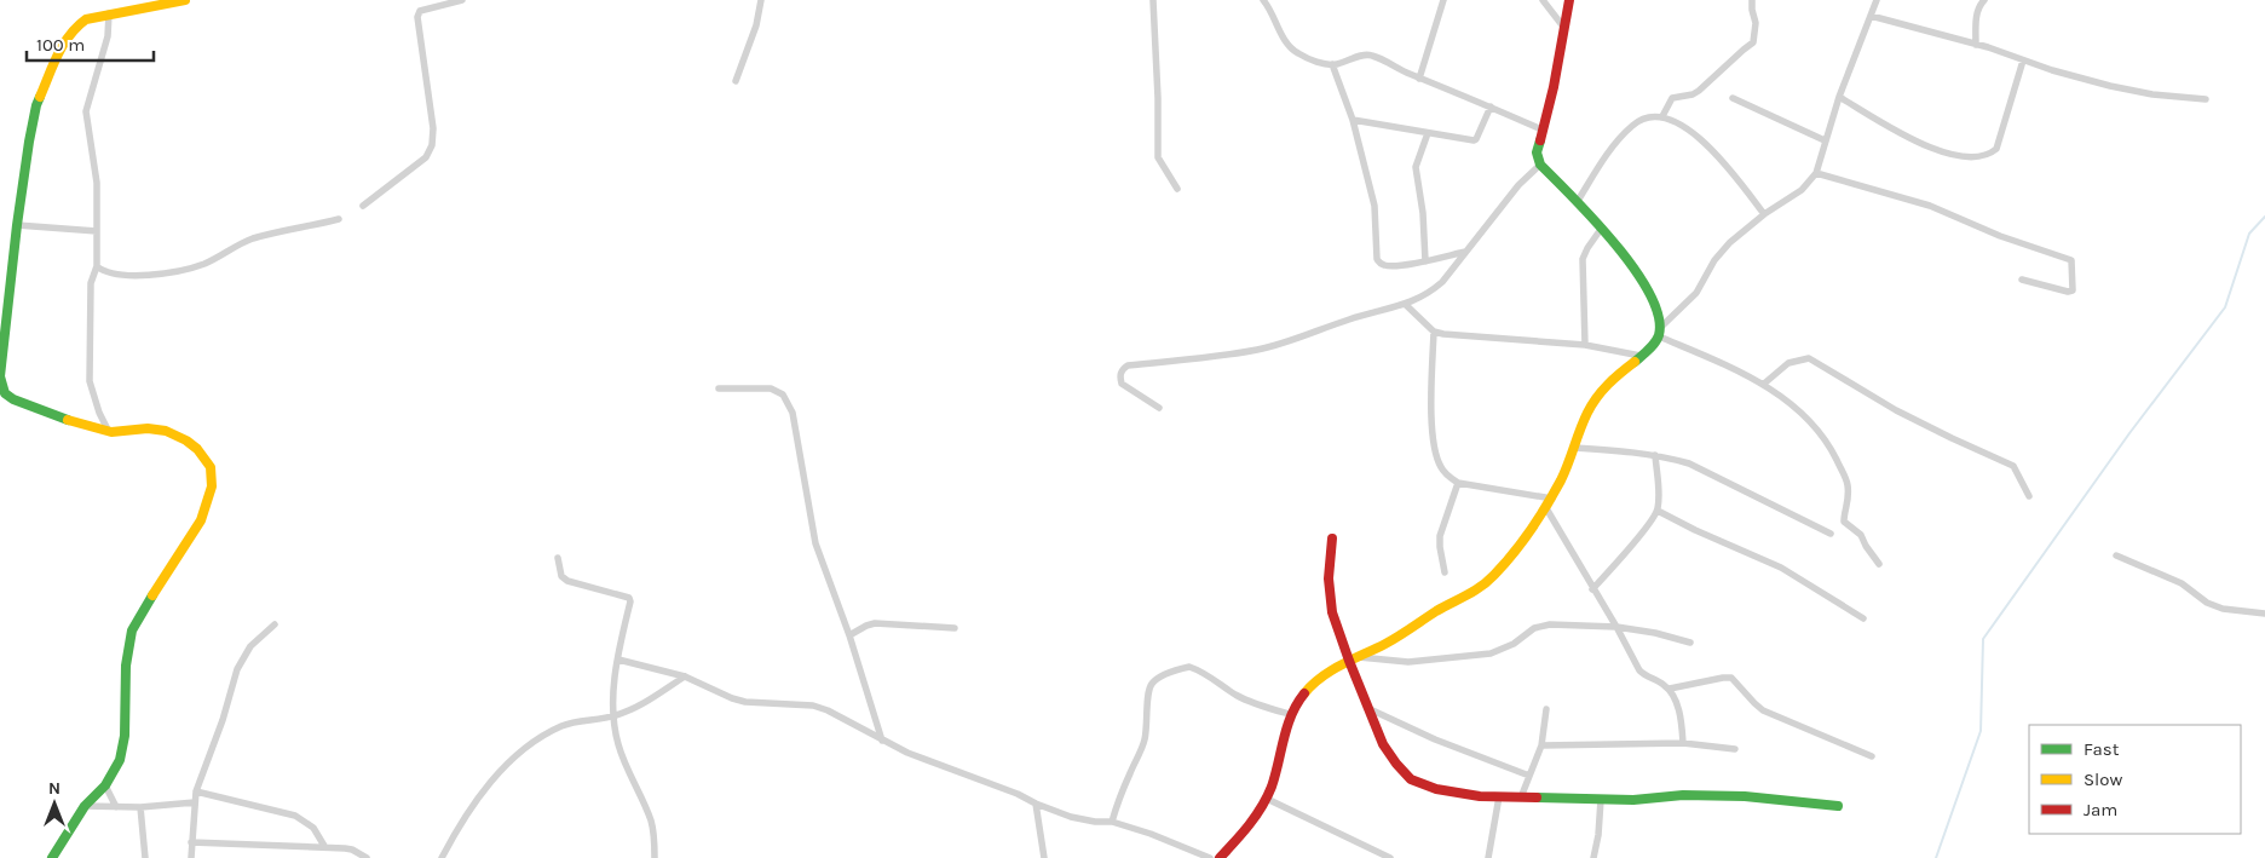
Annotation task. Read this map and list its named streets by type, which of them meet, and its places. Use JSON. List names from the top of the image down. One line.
{"legend":["Fast","Slow","Jam"],"scale_bar":"100 m","north":"top"}
